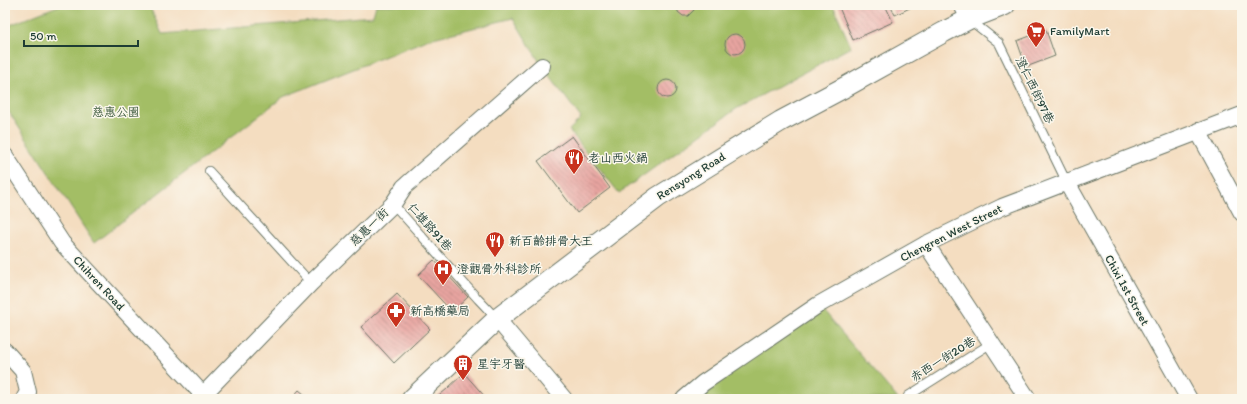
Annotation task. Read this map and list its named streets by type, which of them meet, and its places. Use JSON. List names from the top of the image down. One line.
{"streets":{"street":["Rensyong Road","慈惠一街","Chengren West Street","Chihren Road","Chixi 1st Street"],"lane":["澄仁西街97巷","仁雄路91巷","赤西一街20巷"]},"crossings":[["澄仁西街97巷","Rensyong Road"],["澄仁西街97巷","Chengren West Street"],["澄仁西街97巷","Chixi 1st Street"],["Rensyong Road","仁雄路91巷"],["慈惠一街","仁雄路91巷"],["慈惠一街","Chihren Road"],["Chengren West Street","Chixi 1st Street"]],"parks":["慈惠公園"],"places":{"supermarket":["FamilyMart"],"restaurant":["老山西火鍋","新百齡排骨大王"],"hospital":["澄觀骨外科診所"],"pharmacy":["新高橋藥局"],"building":["星宇牙醫"]},"scale_bar":"50 m"}
